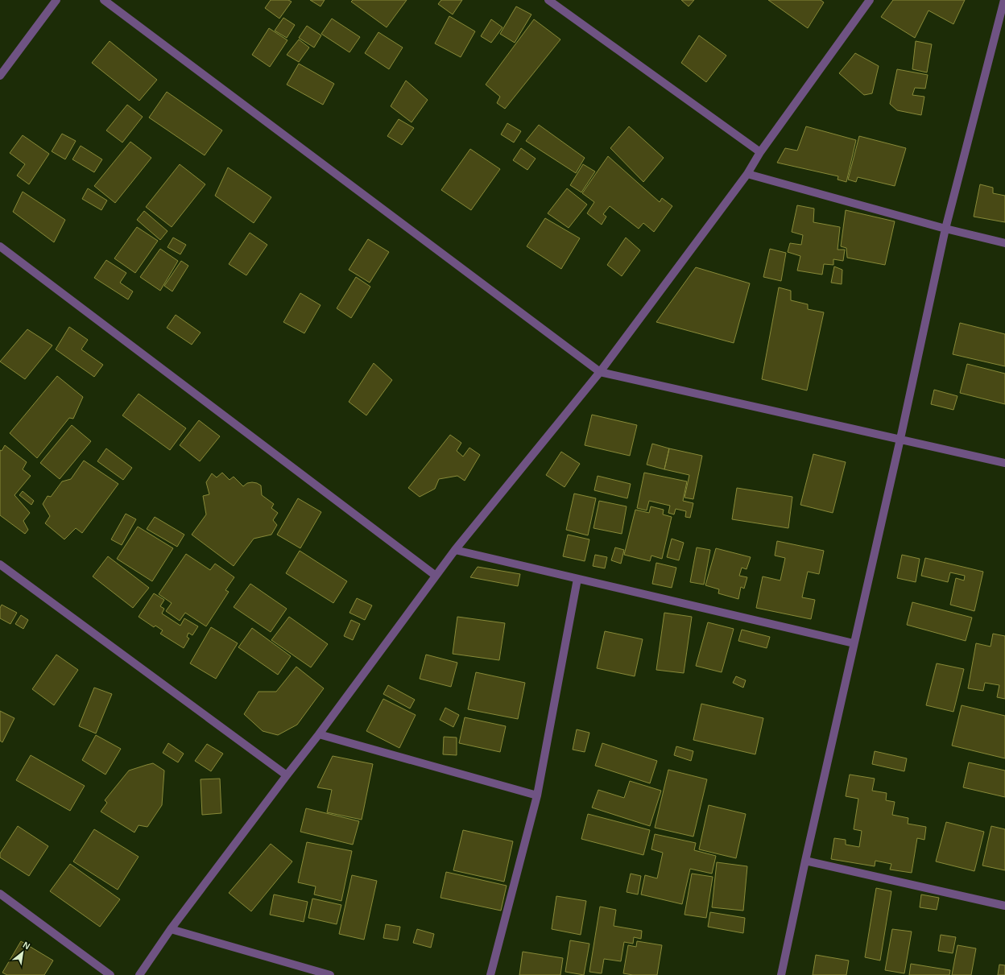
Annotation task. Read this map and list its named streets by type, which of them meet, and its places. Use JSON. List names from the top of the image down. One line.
{"north":"top right"}
